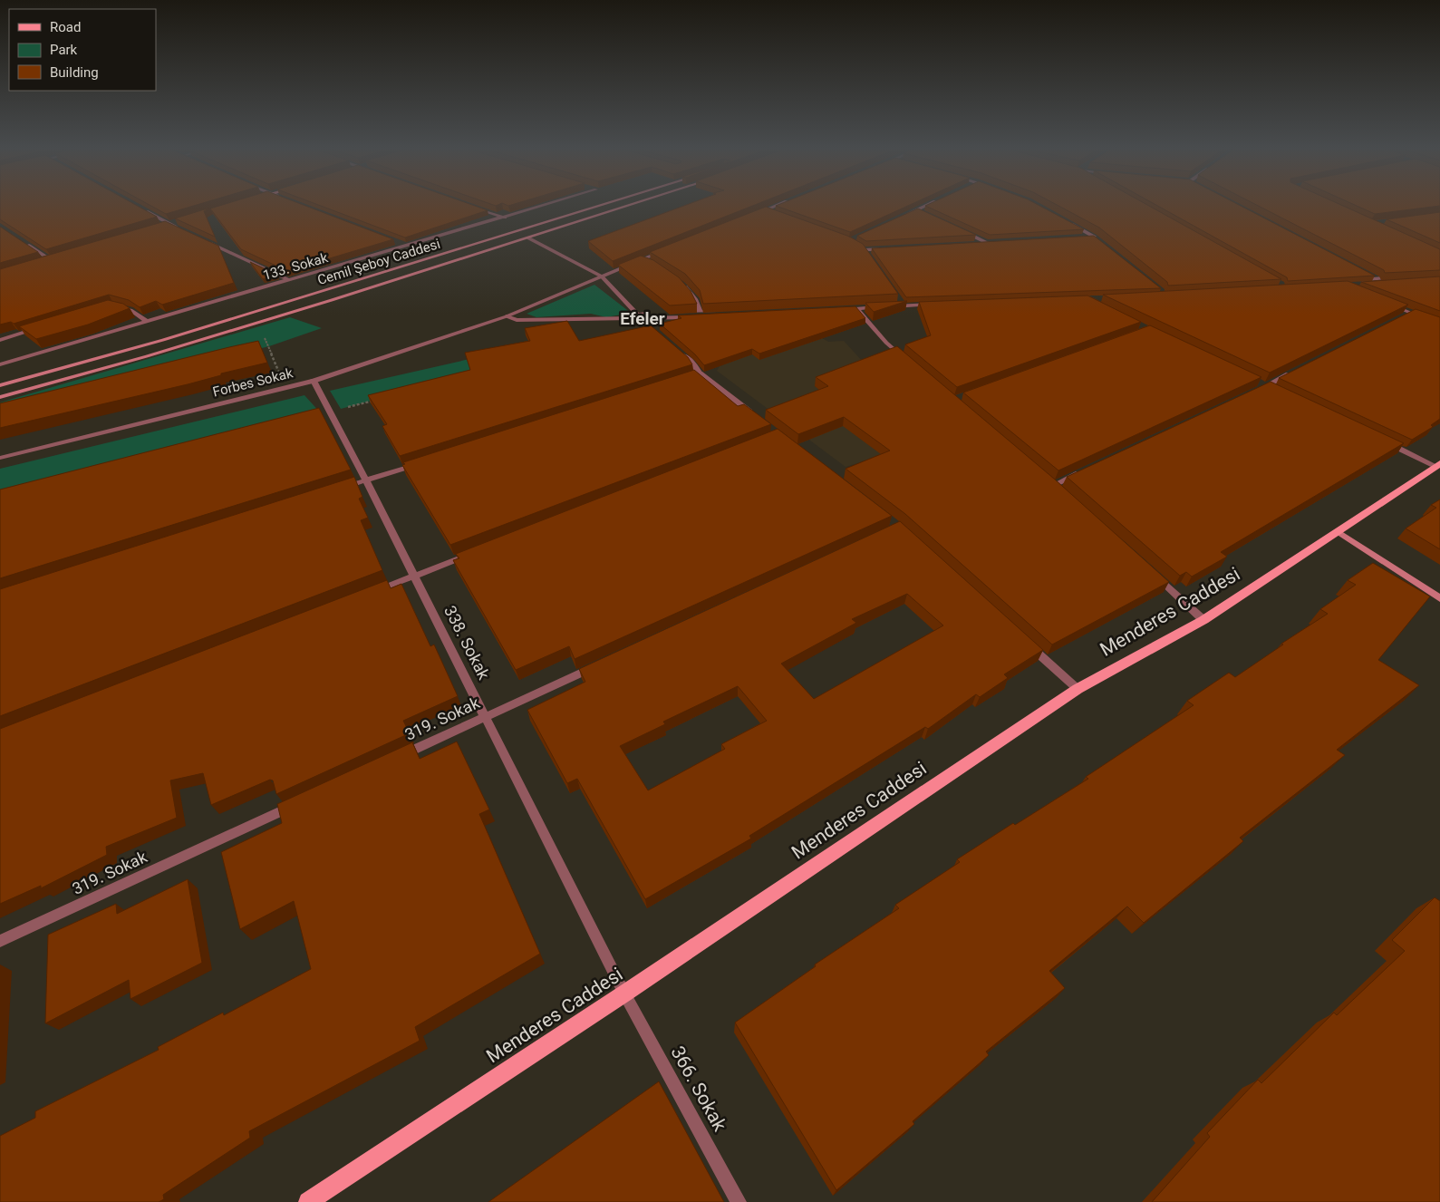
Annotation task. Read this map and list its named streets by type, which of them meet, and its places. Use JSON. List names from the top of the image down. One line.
{"streets":{"main road":["Cemil Şeboy Caddesi","Menderes Caddesi"],"street":["133. Sokak","Forbes Sokak","338. Sokak","319. Sokak","366. Sokak"]},"crossings":[["Forbes Sokak","338. Sokak"],["Menderes Caddesi","338. Sokak"],["Menderes Caddesi","366. Sokak"],["338. Sokak","319. Sokak"],["338. Sokak","366. Sokak"]],"districts":["Efeler"],"legend":["Road","Park","Building"]}
